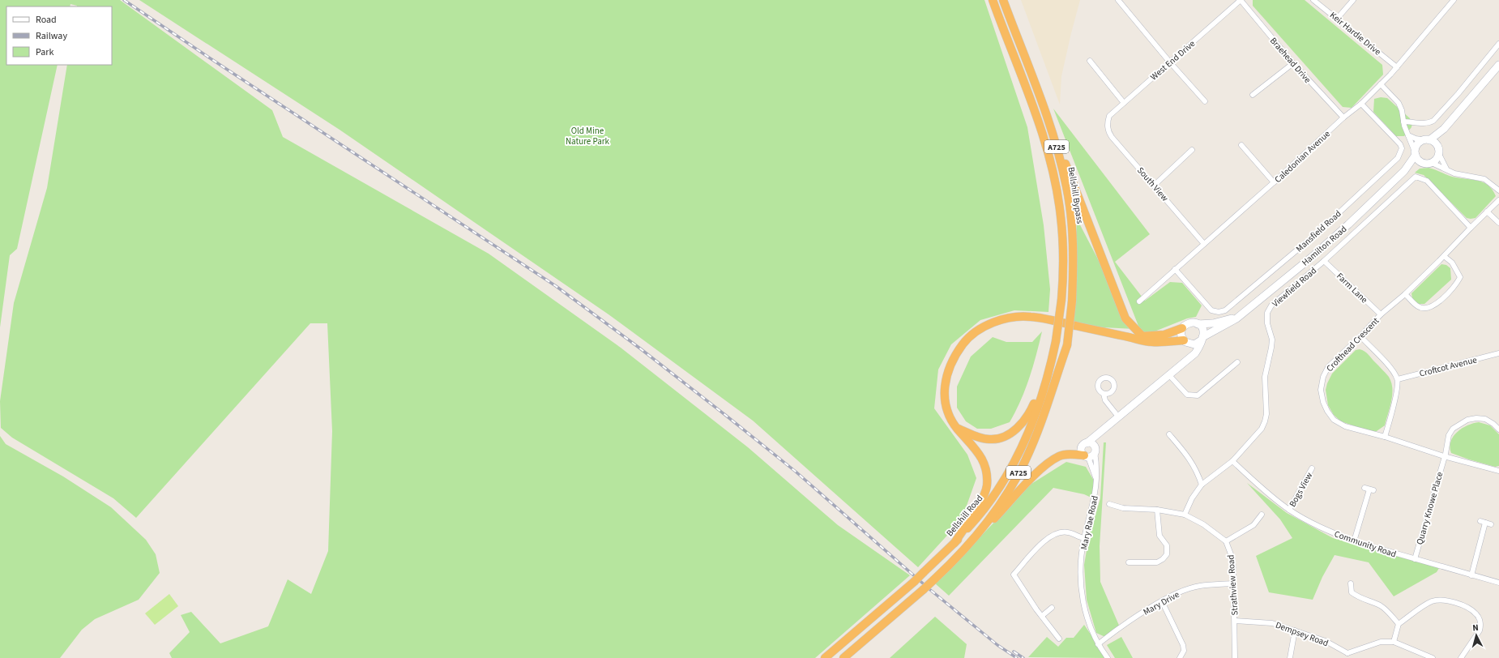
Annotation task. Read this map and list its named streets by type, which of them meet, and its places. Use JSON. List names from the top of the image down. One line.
{"streets":{"highway":["A725","Bellshill Bypass","Bellshill Road"],"main road":["Hamilton Road"],"street":["Keir Hardie Drive","West End Drive","Braehead Drive","Caledonian Avenue","South View","Mansfield Road","Viewfield Road","Farm Lane","Crofthead Crescent","Croftcot Avenue","Bogs View","Quarry Knowe Place","Mary Rae Road","Community Road","Strathview Road","Mary Drive","Dempsey Road"]},"crossings":[["Keir Hardie Drive","Caledonian Avenue"],["West End Drive","Braehead Drive"],["West End Drive","South View"],["Braehead Drive","Caledonian Avenue"],["A725","Bellshill Bypass"],["Caledonian Avenue","South View"],["Caledonian Avenue","Mansfield Road"],["Bellshill Bypass","Bellshill Road"],["Viewfield Road","Farm Lane"],["Viewfield Road","Crofthead Crescent"],["Viewfield Road","Community Road"],["Farm Lane","Crofthead Crescent"],["Crofthead Crescent","Croftcot Avenue"],["Crofthead Crescent","Quarry Knowe Place"],["Bogs View","Community Road"],["Quarry Knowe Place","Community Road"],["Mary Rae Road","Mary Drive"],["Strathview Road","Mary Drive"],["Strathview Road","Dempsey Road"]],"parks":["Old Mine Nature Park"],"legend":["Road","Railway","Park"],"north":"top"}
